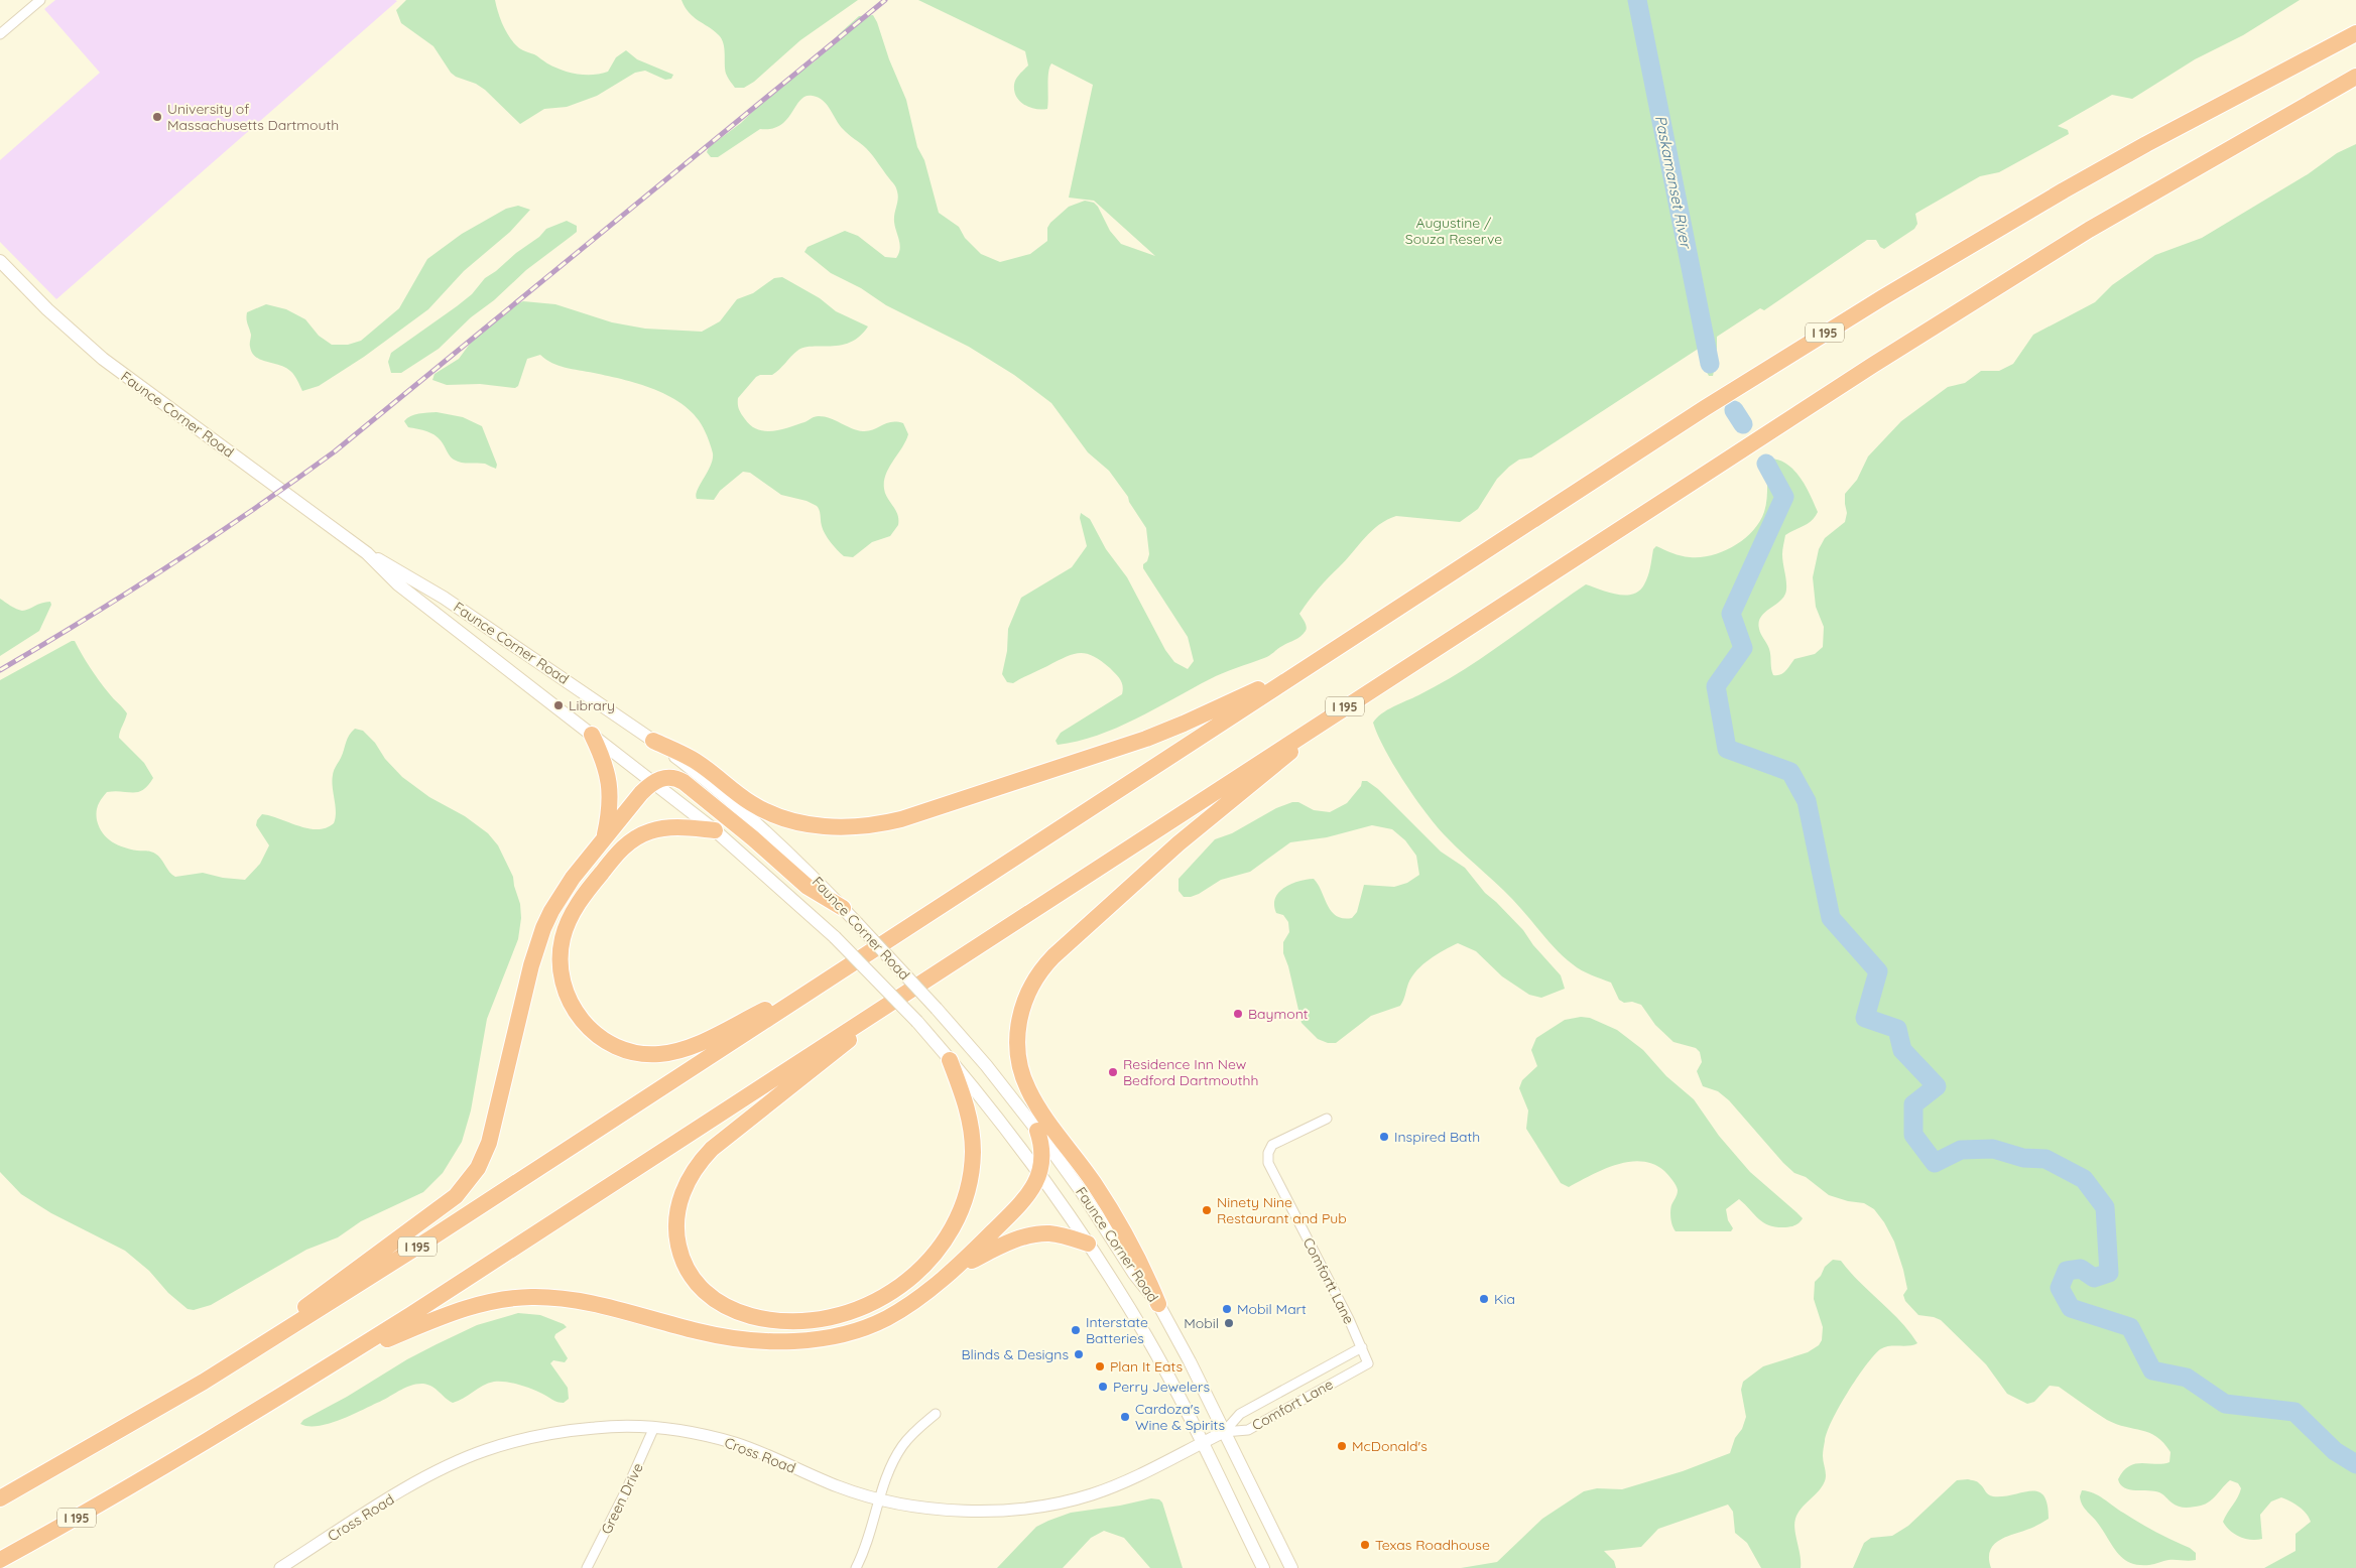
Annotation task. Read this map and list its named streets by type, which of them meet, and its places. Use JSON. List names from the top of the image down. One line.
{"streets":{"highway":["I 195"],"main road":["Faunce Corner Road"],"street":["Comfortt Lane","Comfort Lane","Cross Road","Green Drive"]},"crossings":[["Faunce Corner Road","Comfort Lane"],["Faunce Corner Road","Cross Road"],["Comfortt Lane","Comfort Lane"],["Comfort Lane","Cross Road"],["Cross Road","Green Drive"]],"water":["Paskamanset River"],"parks":["Augustine / Souza Reserve"],"places":["University of Massachusetts Dartmouth","Library","Baymont","Residence Inn New Bedford Dartmouthh","Inspired Bath","Ninety Nine Restaurant and Pub","Kia","Mobil Mart","Mobil","Interstate Batteries","Blinds & Designs","Plan It Eats","Perry Jewelers","Cardoza's Wine & Spirits","McDonald's","Texas Roadhouse"]}
